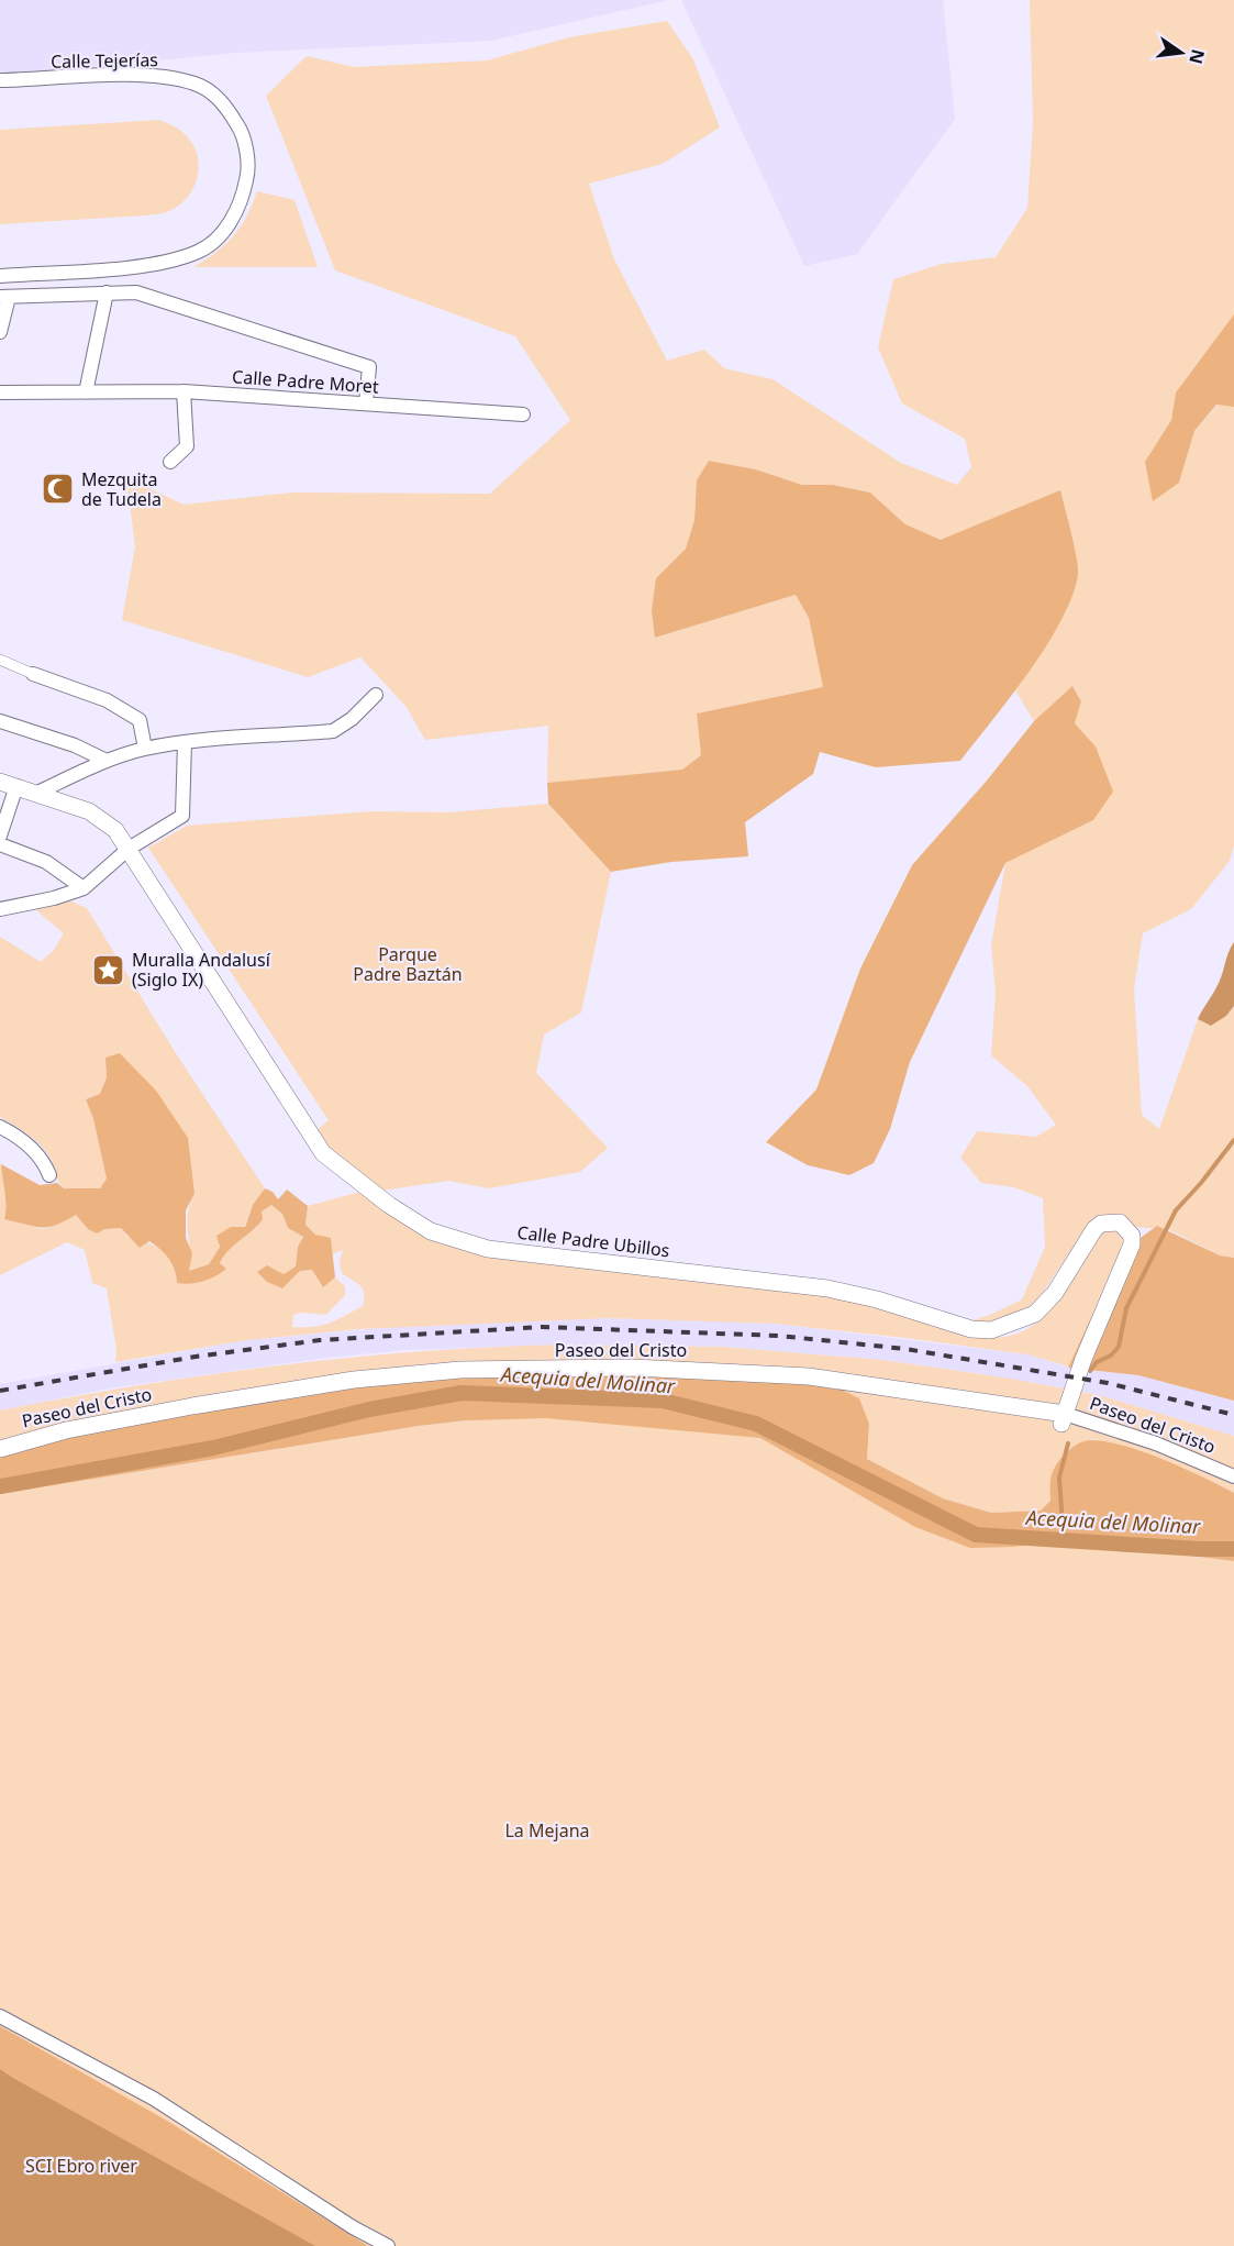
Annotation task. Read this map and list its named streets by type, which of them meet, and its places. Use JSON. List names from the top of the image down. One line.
{"streets":{"street":["Calle Tejerías","Calle Padre Moret","Calle Padre Ubillos","Paseo del Cristo"]},"crossings":[["Calle Padre Ubillos","Paseo del Cristo"]],"water":["Acequia del Molinar"],"parks":["Parque Padre Baztán","La Mejana","SCI Ebro river"],"places":{"mosque":["Mezquita de Tudela"],"place":["Muralla Andalusí (Siglo IX)"]},"north":"right"}
